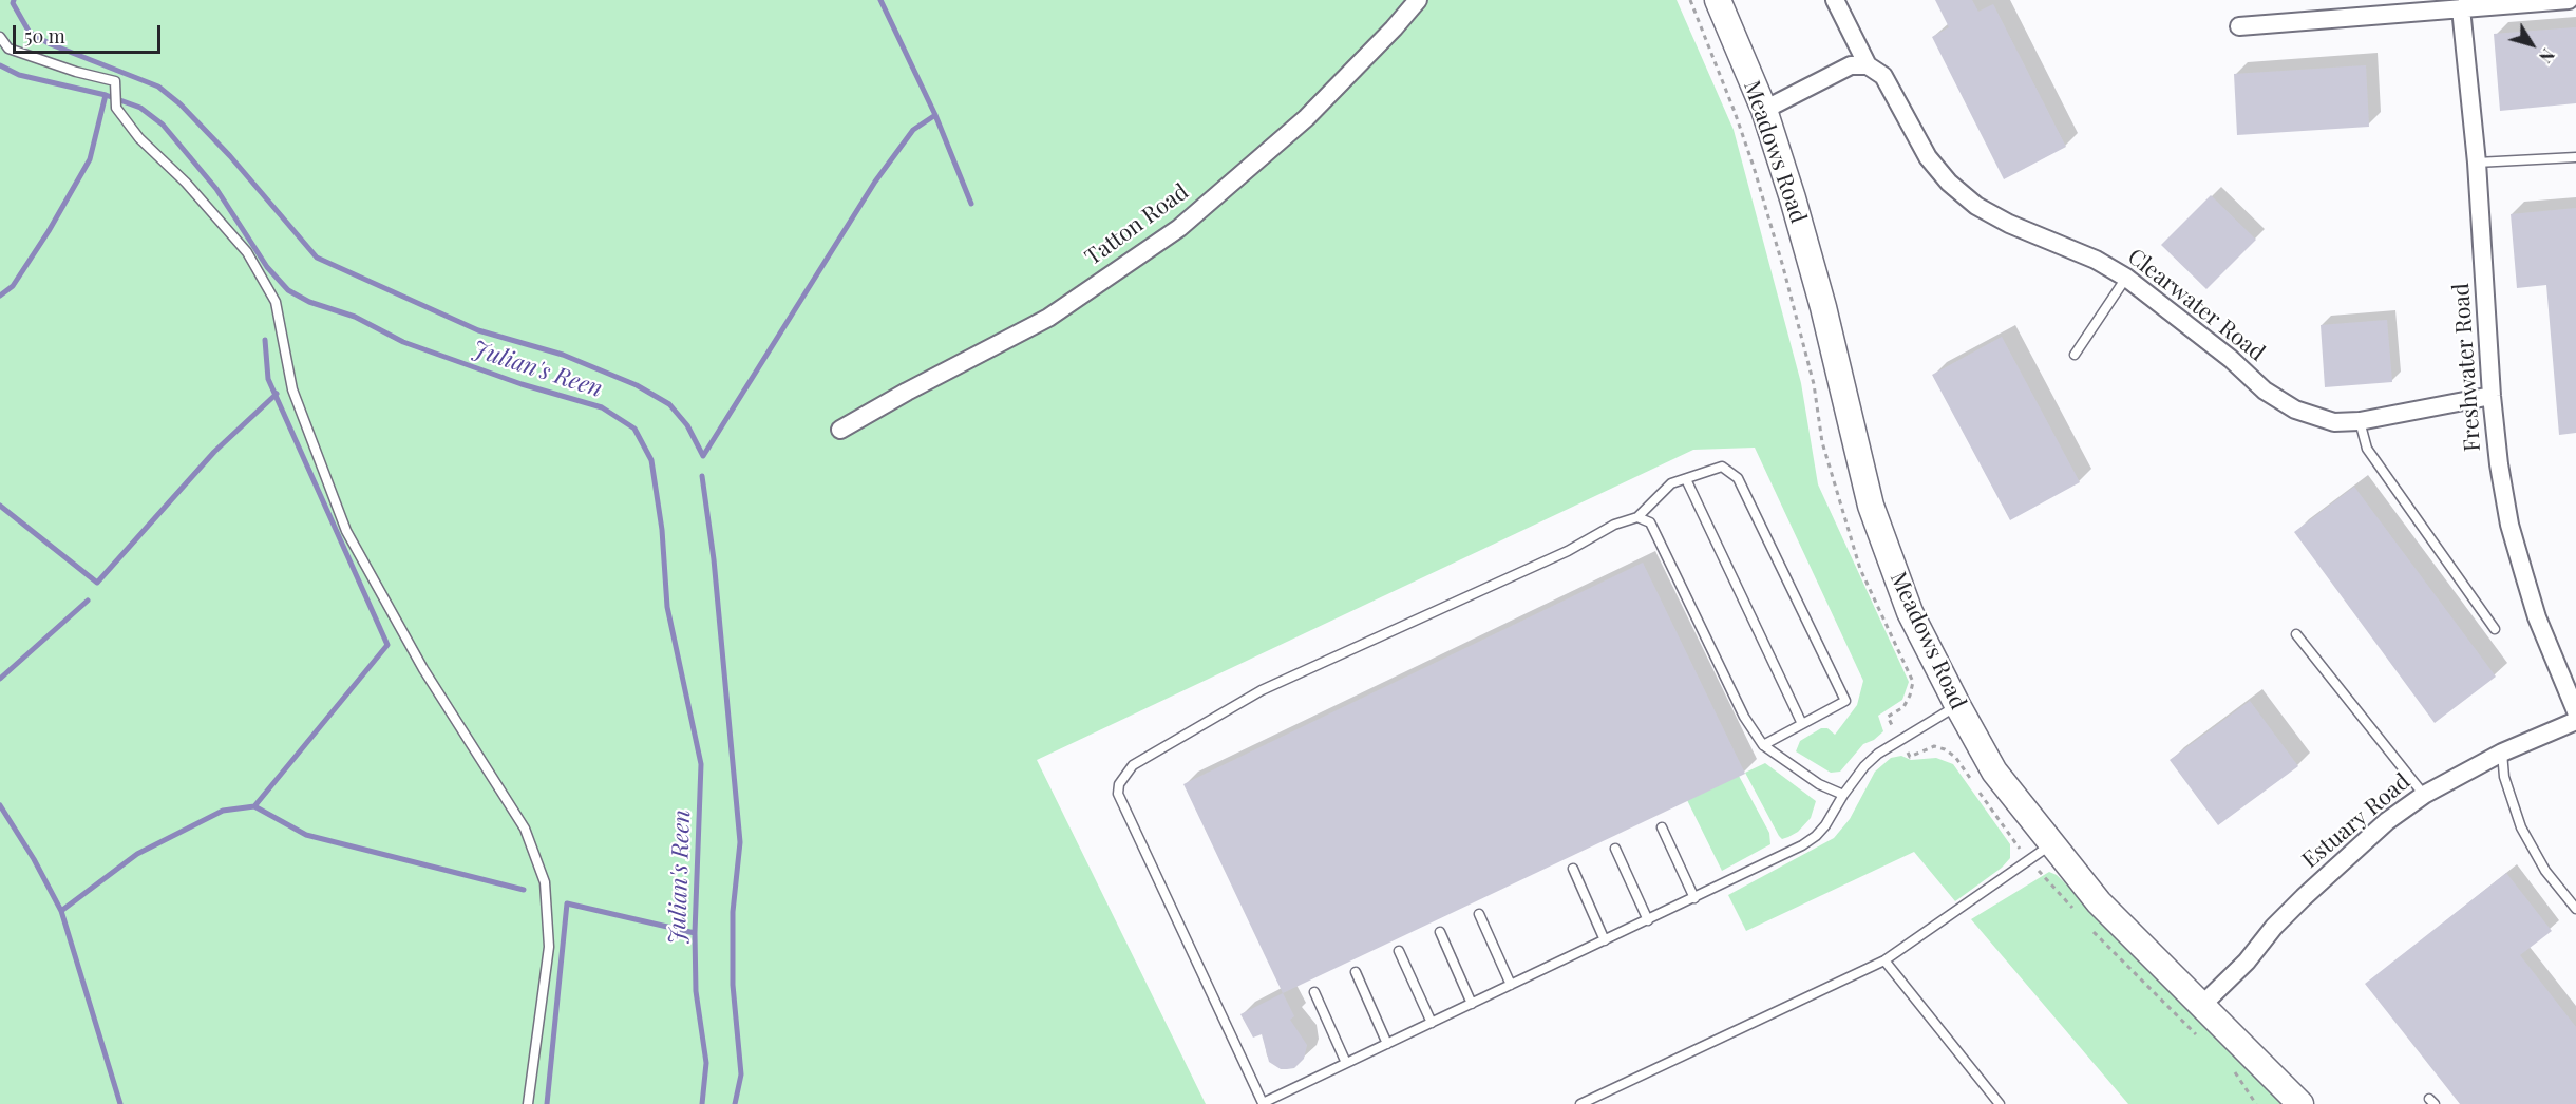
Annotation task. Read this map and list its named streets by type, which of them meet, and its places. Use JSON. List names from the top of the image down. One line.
{"streets":{"street":["Meadows Road","Tatton Road","Clearwater Road","Freshwater Road","Estuary Road"]},"crossings":[["Meadows Road","Estuary Road"],["Clearwater Road","Freshwater Road"]],"water":["Julian's Reen"],"scale_bar":"50 m","north":"bottom right"}
